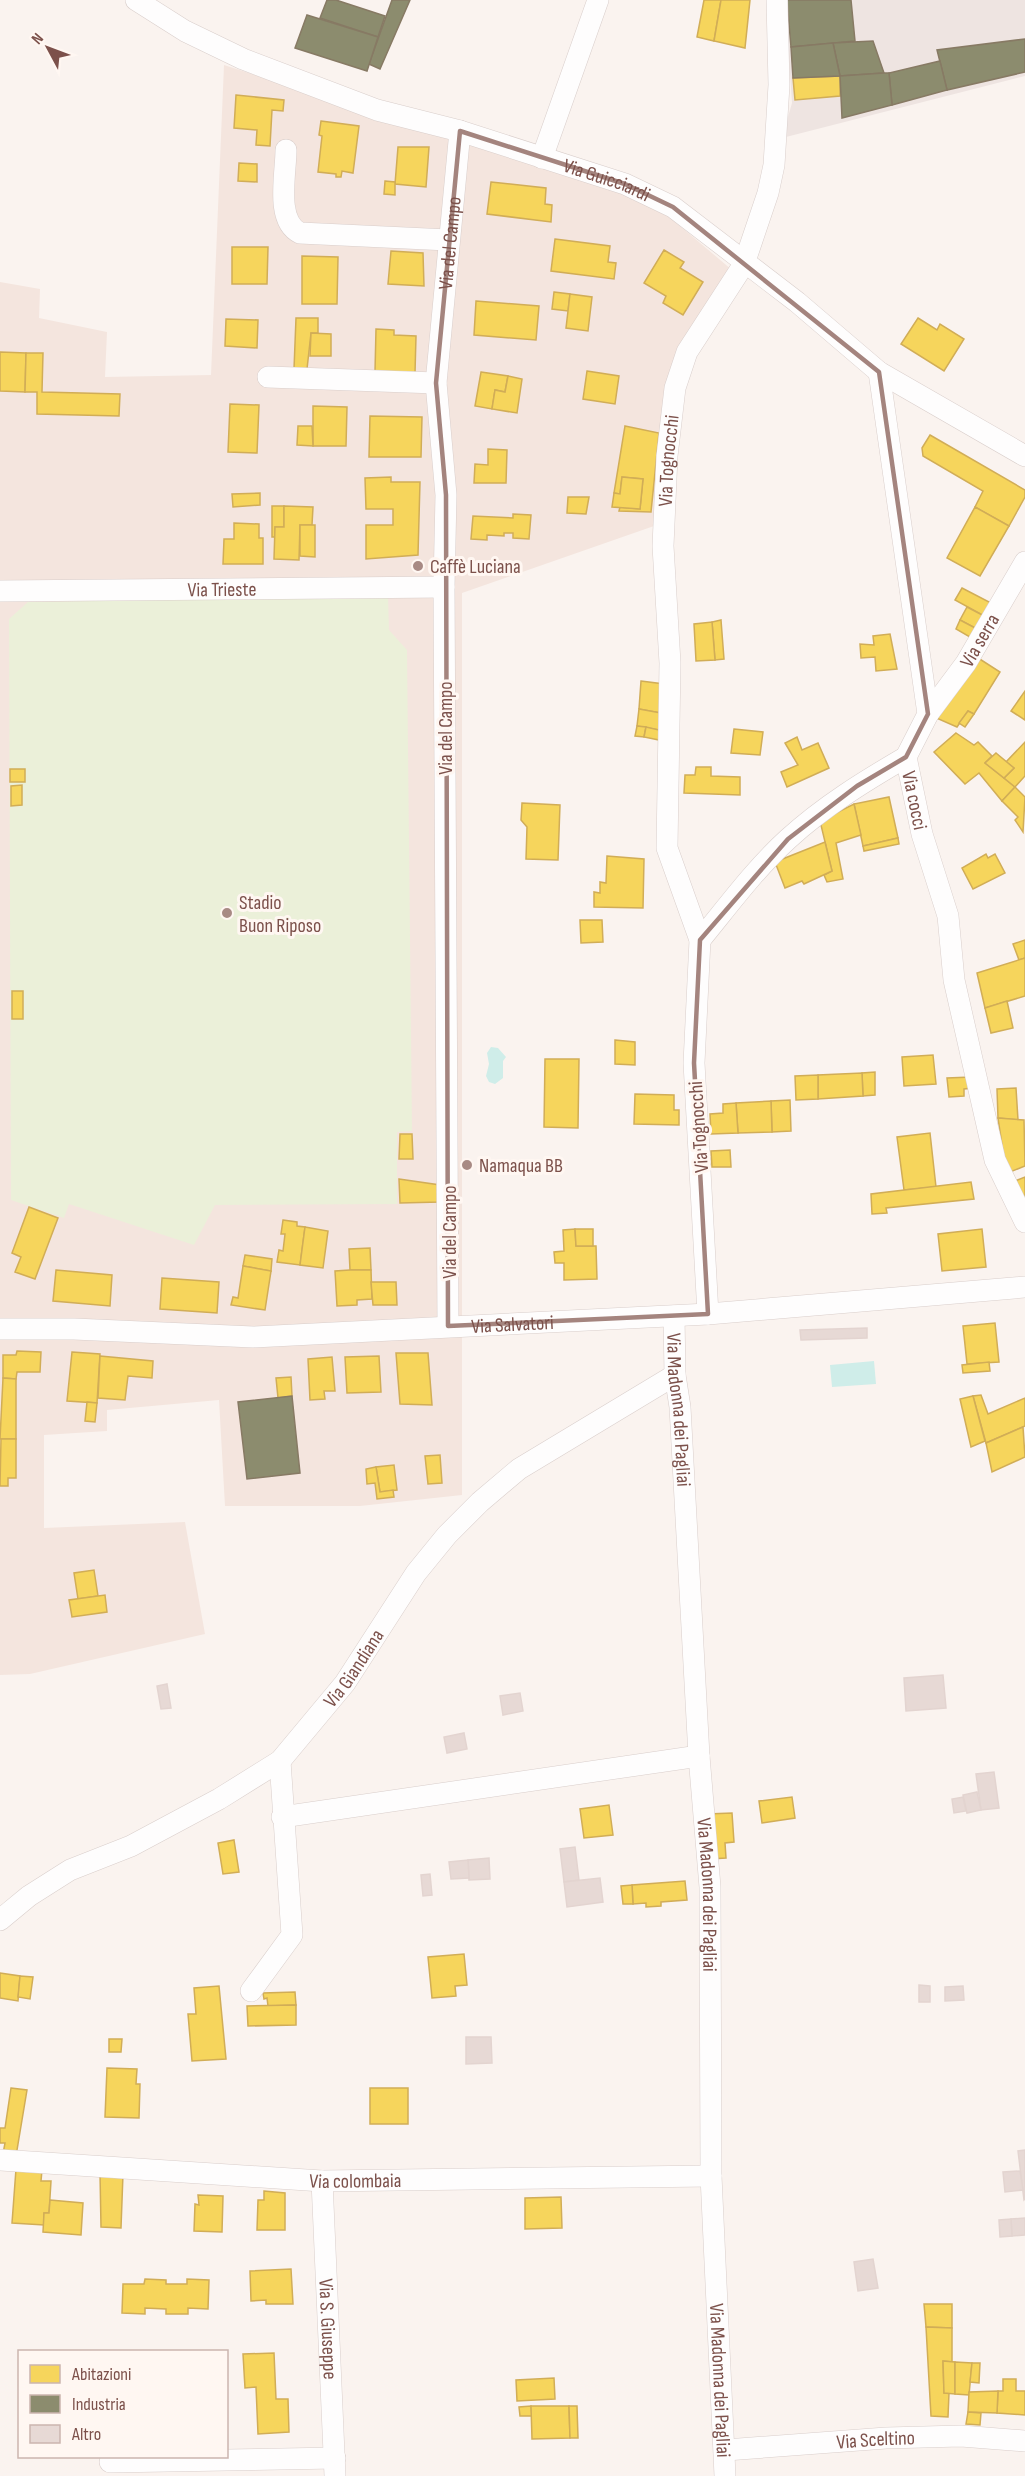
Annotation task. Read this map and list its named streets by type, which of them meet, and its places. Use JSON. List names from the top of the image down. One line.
{"streets":{"street":["Via Guicciardi","Via del Campo","Via Tognocchi","Via Trieste","Via serra","Via cocci","Via Salvatori","Via Madonna dei Pagliai","Via Giandiana","Via colombaia","Via S. Giuseppe","Via Sceltino"]},"crossings":[["Via Guicciardi","Via del Campo"],["Via Guicciardi","Via Tognocchi"],["Via del Campo","Via Trieste"],["Via del Campo","Via Salvatori"],["Via Tognocchi","Via Salvatori"],["Via serra","Via cocci"],["Via Salvatori","Via Madonna dei Pagliai"],["Via Madonna dei Pagliai","Via Giandiana"],["Via Madonna dei Pagliai","Via colombaia"],["Via Madonna dei Pagliai","Via Sceltino"],["Via colombaia","Via S. Giuseppe"]],"places":["Caffè Luciana","Stadio Buon Riposo","Namaqua BB"],"legend":["Abitazioni","Industria","Altro"],"north":"top left"}
